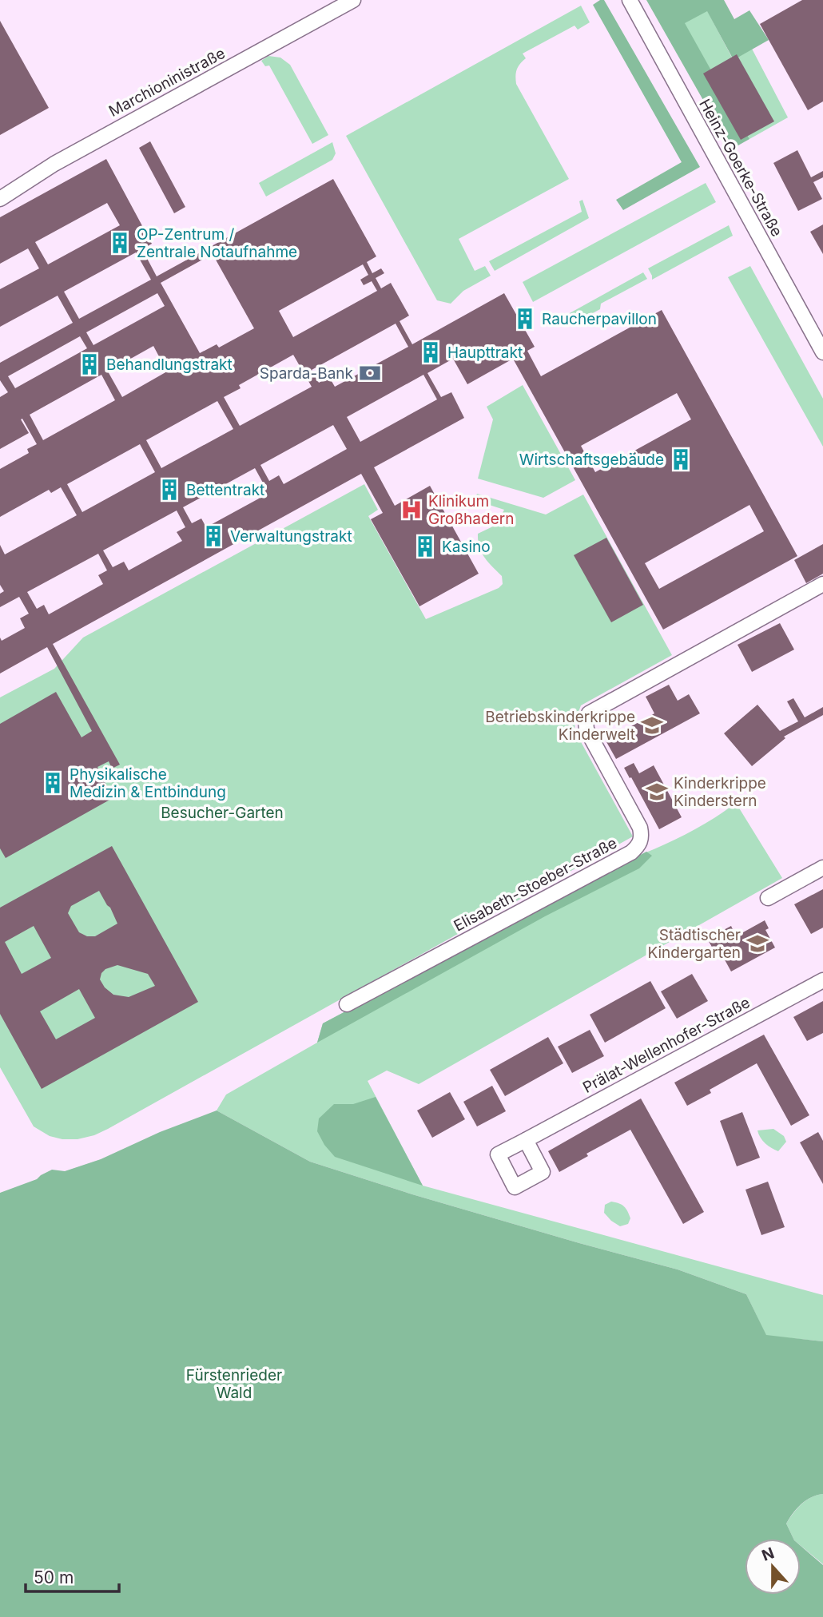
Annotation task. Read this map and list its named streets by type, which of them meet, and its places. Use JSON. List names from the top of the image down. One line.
{"streets":{"street":["Marchioninistraße","Heinz-Goerke-Straße","Elisabeth-Stoeber-Straße","Prälat-Wellenhofer-Straße"]},"parks":["Besucher-Garten","Fürstenrieder Wald"],"places":{"building":["OP-Zentrum / Zentrale Notaufnahme","Raucherpavillon","Haupttrakt","Behandlungstrakt","Wirtschaftsgebäude","Bettentrakt","Verwaltungstrakt","Kasino","Physikalische Medizin & Entbindung"],"bank":["Sparda-Bank"],"hospital":["Klinikum Großhadern"],"school or university":["Betriebskinderkrippe Kinderwelt","Kinderkrippe Kinderstern","Städtischer Kindergarten"]},"scale_bar":"50 m","north":"top"}
